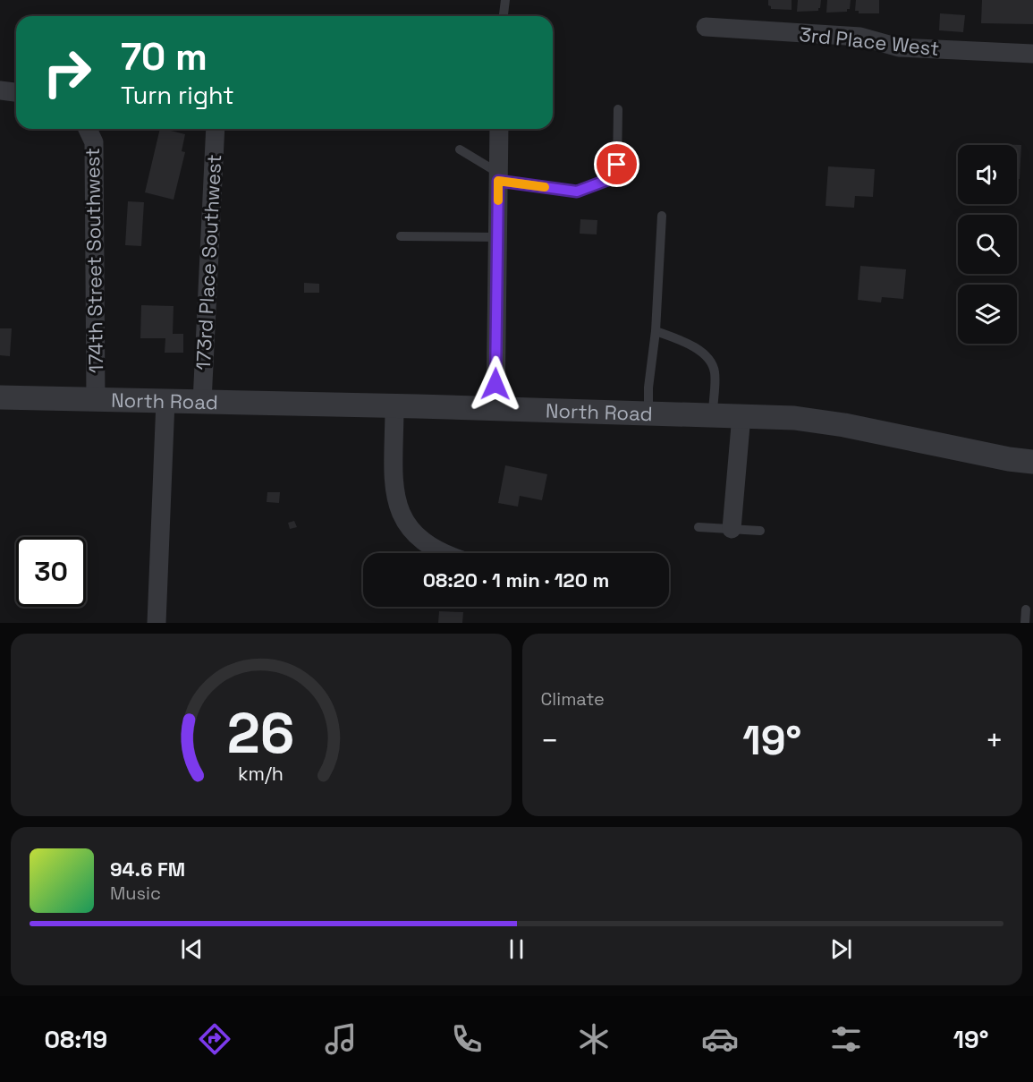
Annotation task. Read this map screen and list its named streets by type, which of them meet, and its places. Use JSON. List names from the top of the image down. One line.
{"streets":{"street":["3rd Place West","174th Street Southwest","173rd Place Southwest","North Road"]},"crossings":[["174th Street Southwest","North Road"],["173rd Place Southwest","North Road"]],"page":{"turn":["70 m","Turn right"],"limit":"30","trip":"08:20 · 1 min · 120 m","tile":"Climate","heat":["−","19°","+"],"song":["94.6 FM","Music"],"tabs":["08:19","19°"],"gauge":["26","km/h"]}}
